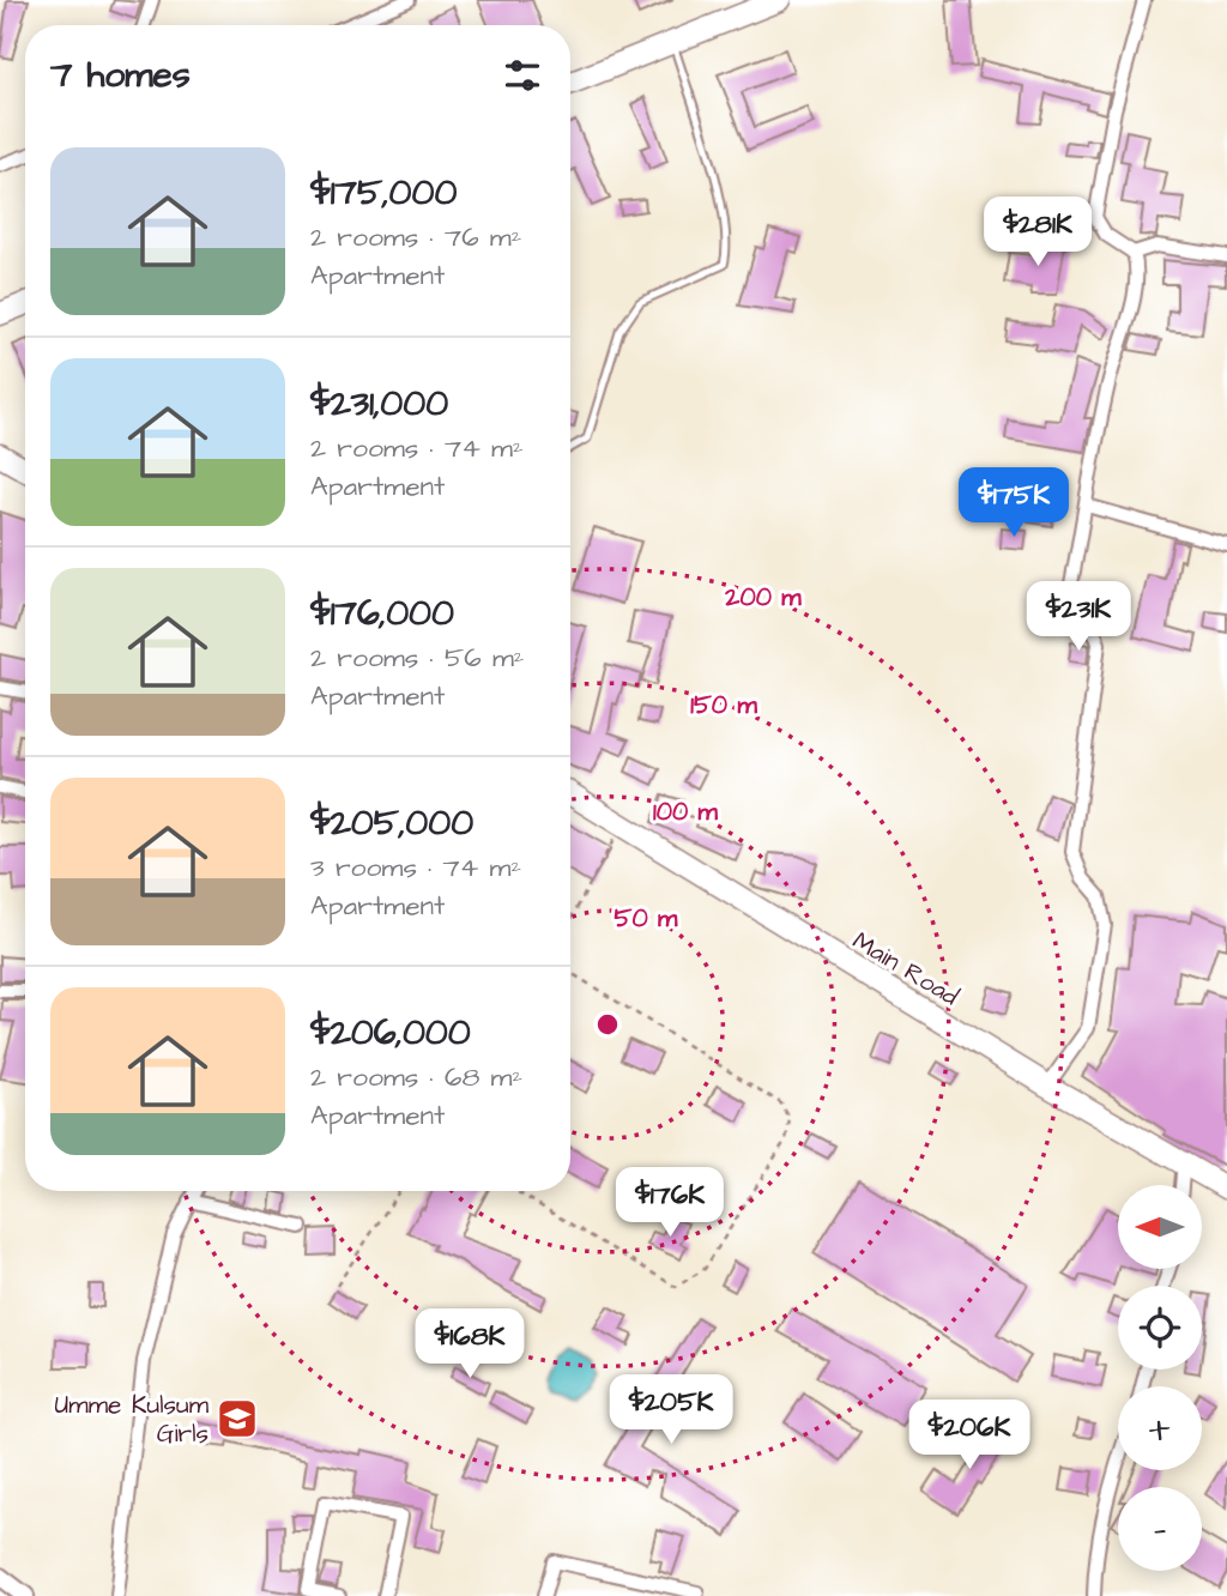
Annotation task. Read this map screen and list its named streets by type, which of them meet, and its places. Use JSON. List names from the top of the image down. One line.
{"streets":{"main road":["Main Road"]},"places":{"school or university":["Umme Kulsum Girls"]},"north":"left","page":{"heading":"7 homes","list":[{"name":"$175,000","note":"2 rooms · 76 m² · Apartment"},{"name":"$231,000","note":"2 rooms · 74 m² · Apartment"},{"name":"$176,000","note":"2 rooms · 56 m² · Apartment"},{"name":"$205,000","note":"3 rooms · 74 m² · Apartment"},{"name":"$206,000","note":"2 rooms · 68 m² · Apartment"}],"price":["$281K","$175K","$231K","$176K","$168K","$205K","$206K"],"map_buttons":["+","−"]},"rings":["200 m","150 m","100 m","50 m"]}
